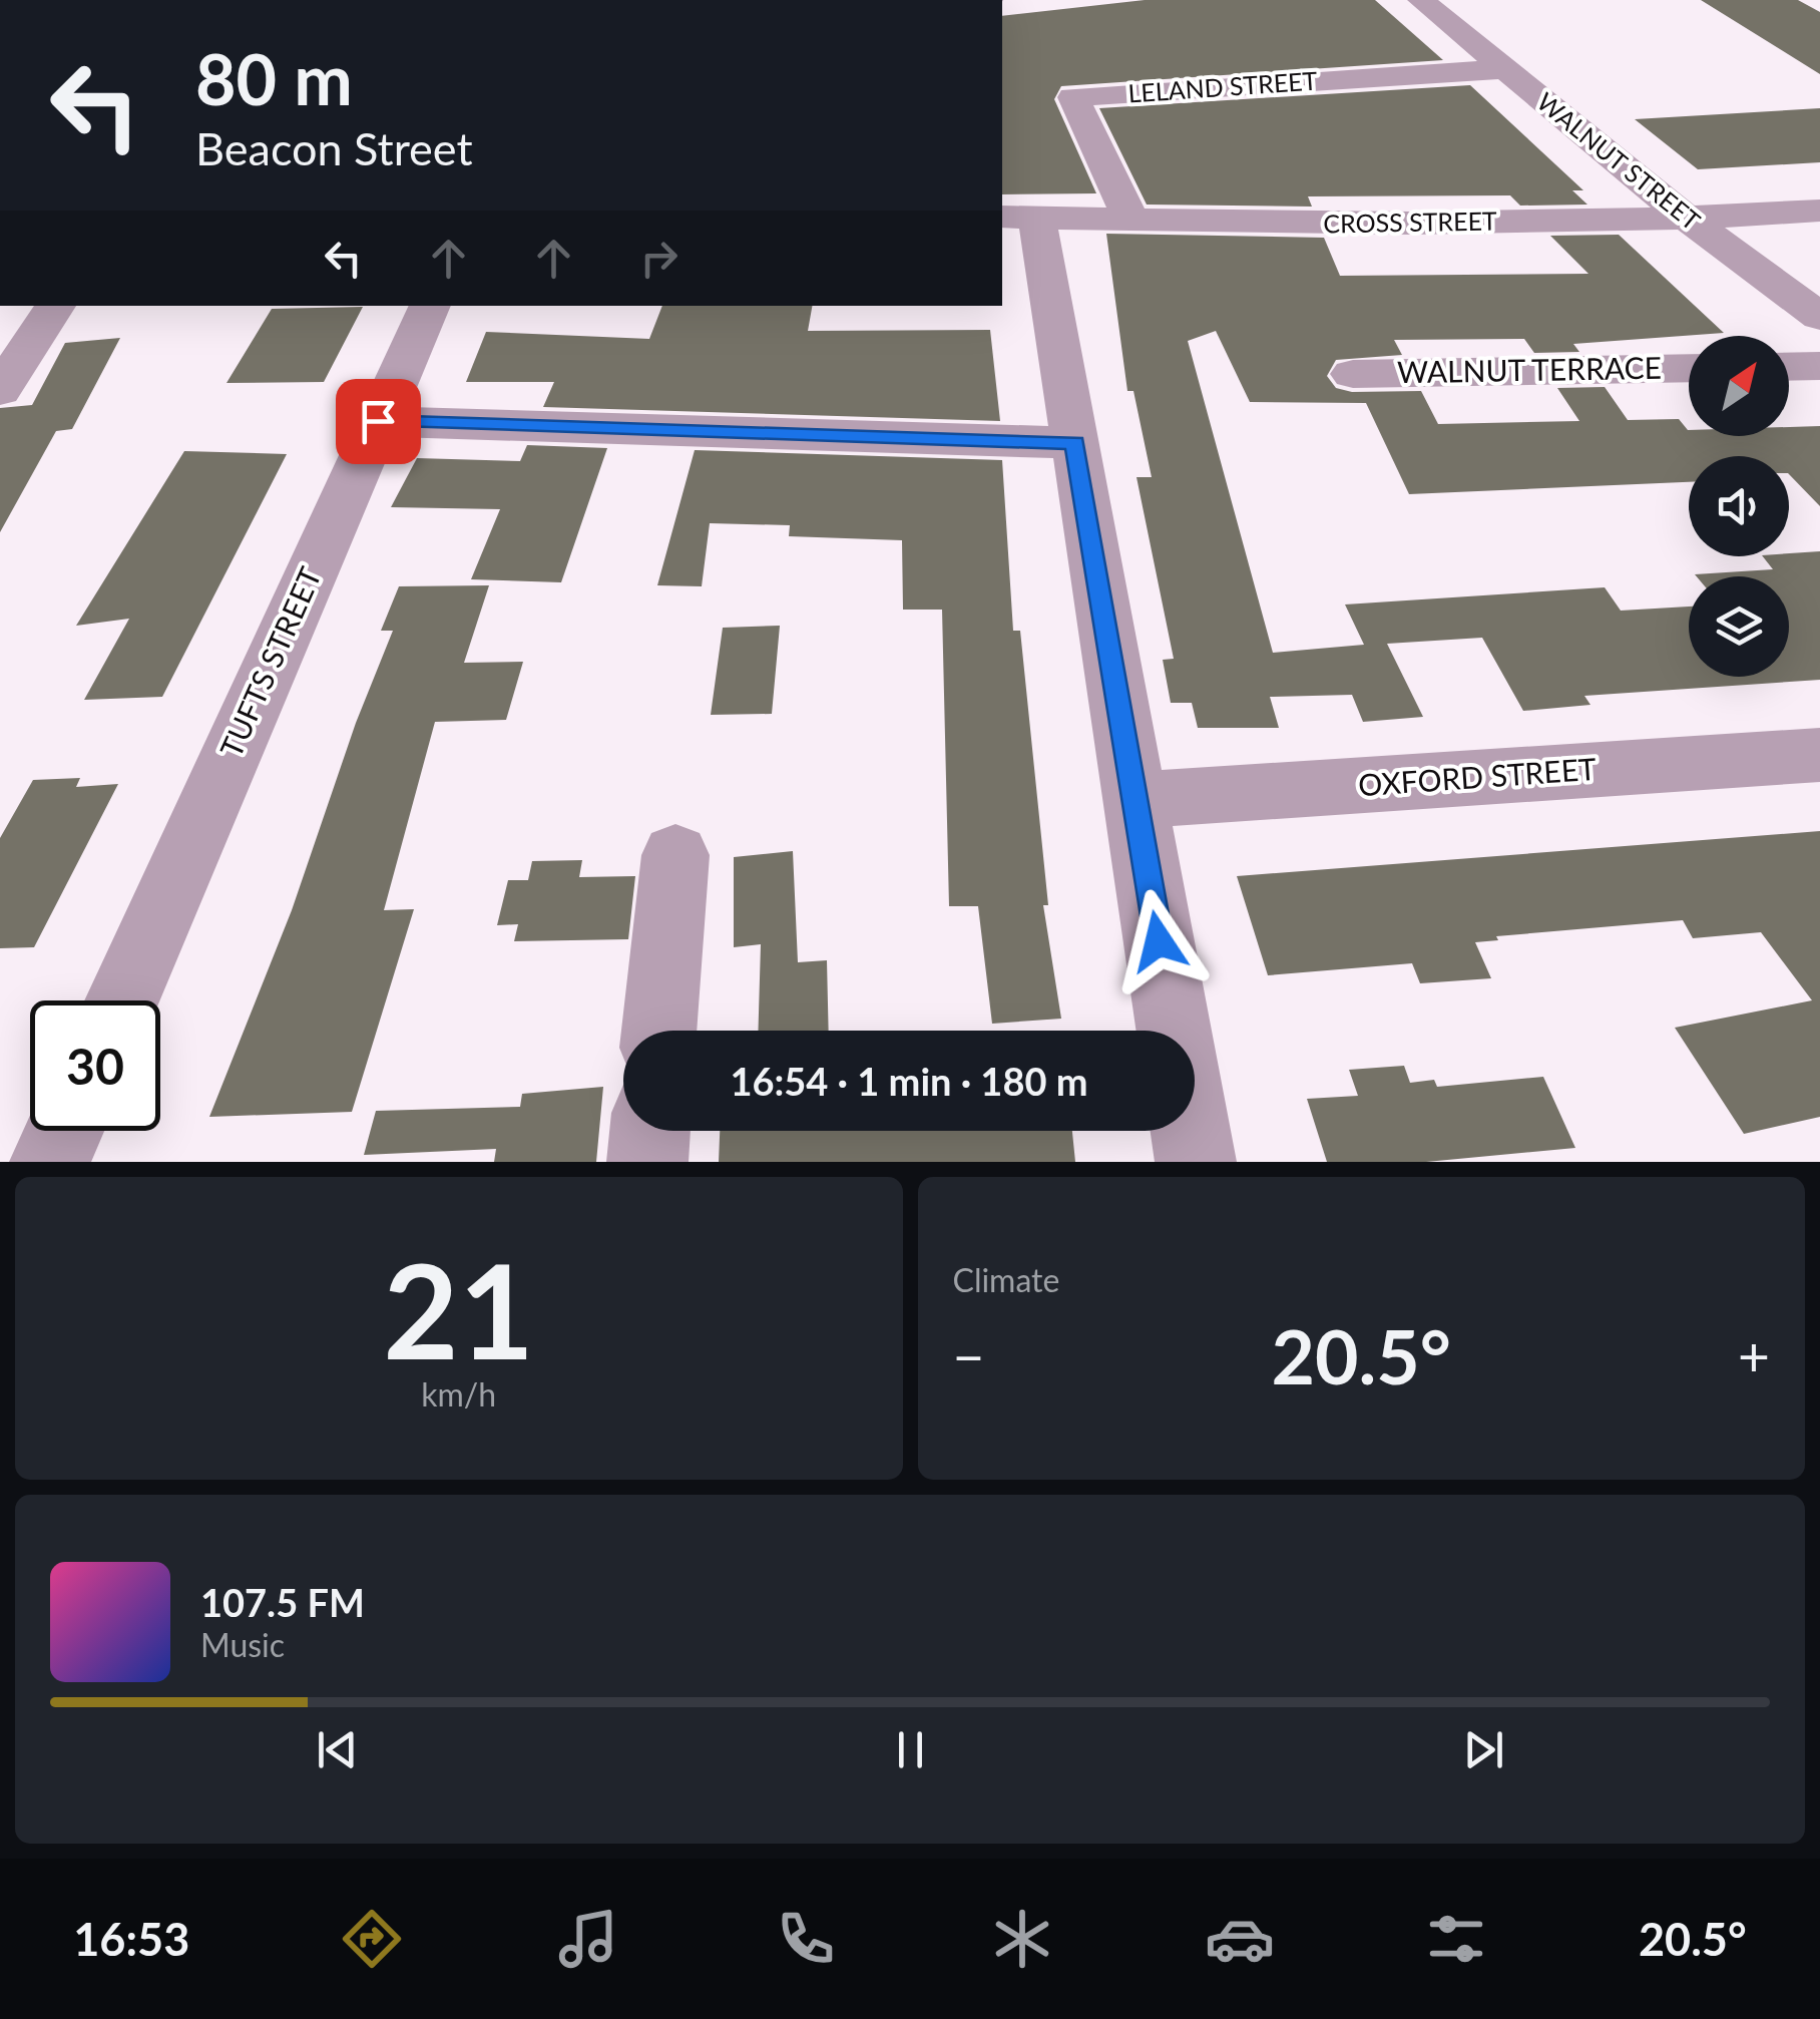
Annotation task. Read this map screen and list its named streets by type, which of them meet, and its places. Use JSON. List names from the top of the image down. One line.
{"streets":{"street":["LELAND STREET","WALNUT STREET","CROSS STREET","WALNUT TERRACE","TUFTS STREET","OXFORD STREET"]},"crossings":[["LELAND STREET","WALNUT STREET"],["LELAND STREET","CROSS STREET"],["WALNUT STREET","CROSS STREET"]],"north":"top right","page":{"turn":["80 m","Beacon Street"],"limit":"30","trip":"16:54 · 1 min · 180 m","tile":[["21","km/h"],"Climate"],"heat":["−","20.5°","+"],"song":["107.5 FM","Music"],"tabs":["16:53","20.5°"]}}
